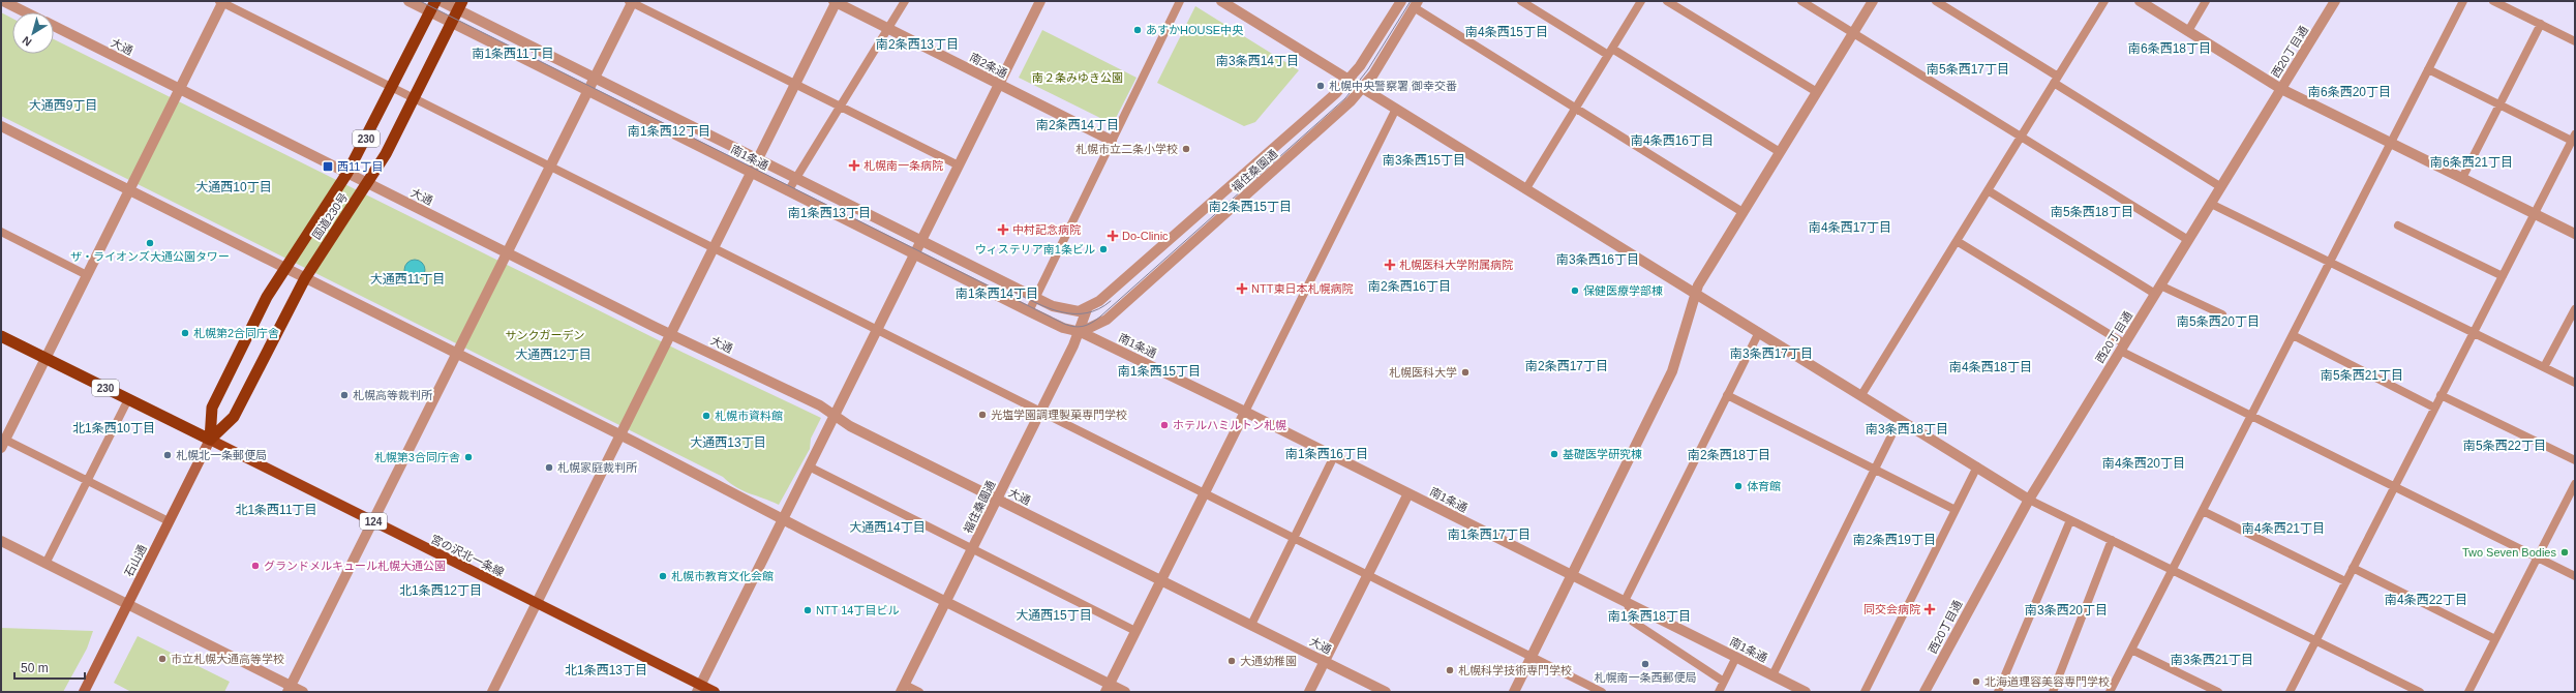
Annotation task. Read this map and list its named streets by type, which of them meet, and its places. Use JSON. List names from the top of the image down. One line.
{"streets":{"highway":["230","国道230号"],"main road":["124","宮の沢北一条線","石山通"],"street":["大通","西20丁目通","南2条通","南1条通","福住桑園通"]},"crossings":[["大通","福住桑園通"],["大通","国道230号"],["230","国道230号"],["230","宮の沢北一条線"],["230","石山通"],["南1条通","福住桑園通"],["南1条通","国道230号"],["国道230号","宮の沢北一条線"],["国道230号","石山通"],["宮の沢北一条線","石山通"]],"districts":["南4条西15丁目","南2条西13丁目","南6条西18丁目","南1条西11丁目","南3条西14丁目","南5条西17丁目","南6条西20丁目","大通西9丁目","南2条西14丁目","南1条西12丁目","南4条西16丁目","南3条西15丁目","南6条西21丁目","大通西10丁目","南2条西15丁目","南5条西18丁目","南1条西13丁目","南4条西17丁目","南3条西16丁目","大通西11丁目","南2条西16丁目","南1条西14丁目","南5条西20丁目","南3条西17丁目","大通西12丁目","南2条西17丁目","南4条西18丁目","南1条西15丁目","南5条西21丁目","北1条西10丁目","南3条西18丁目","大通西13丁目","南5条西22丁目","南1条西16丁目","南2条西18丁目","南4条西20丁目","北1条西11丁目","大通西14丁目","南4条西21丁目","南1条西17丁目","南2条西19丁目","北1条西12丁目","南4条西22丁目","南3条西20丁目","大通西15丁目","南1条西18丁目","南3条西21丁目","北1条西13丁目"],"parks":["南２条みゆき公園","サンクガーデン"],"places":{"other":["あすかHOUSE中央","札幌中央警察署 御幸交番","札幌市立二条小学校","ザ・ライオンズ大通公園タワー","ウィステリア南1条ビル","保健医療学部棟","札幌第2合同庁舎","札幌医科大学","札幌高等裁判所","光塩学園調理製菓専門学校","札幌市資料館","ホテルハミルトン札幌","基礎医学研究棟","札幌北一条郵便局","札幌第3合同庁舎","札幌家庭裁判所","体育館","Two Seven Bodies","グランドメルキュール札幌大通公園","札幌市教育文化会館","NTT 14丁目ビル","市立札幌大通高等学校","大通幼稚園","札幌南一条西郵便局","札幌科学技術専門学校","北海道理容美容専門学校"],"health":["札幌南一条病院","中村記念病院","Do-Clinic","札幌医科大学附属病院","NTT東日本札幌病院","同交会病院"],"transit":["西11丁目"]},"scale_bar":"50 m","north":"bottom left"}
